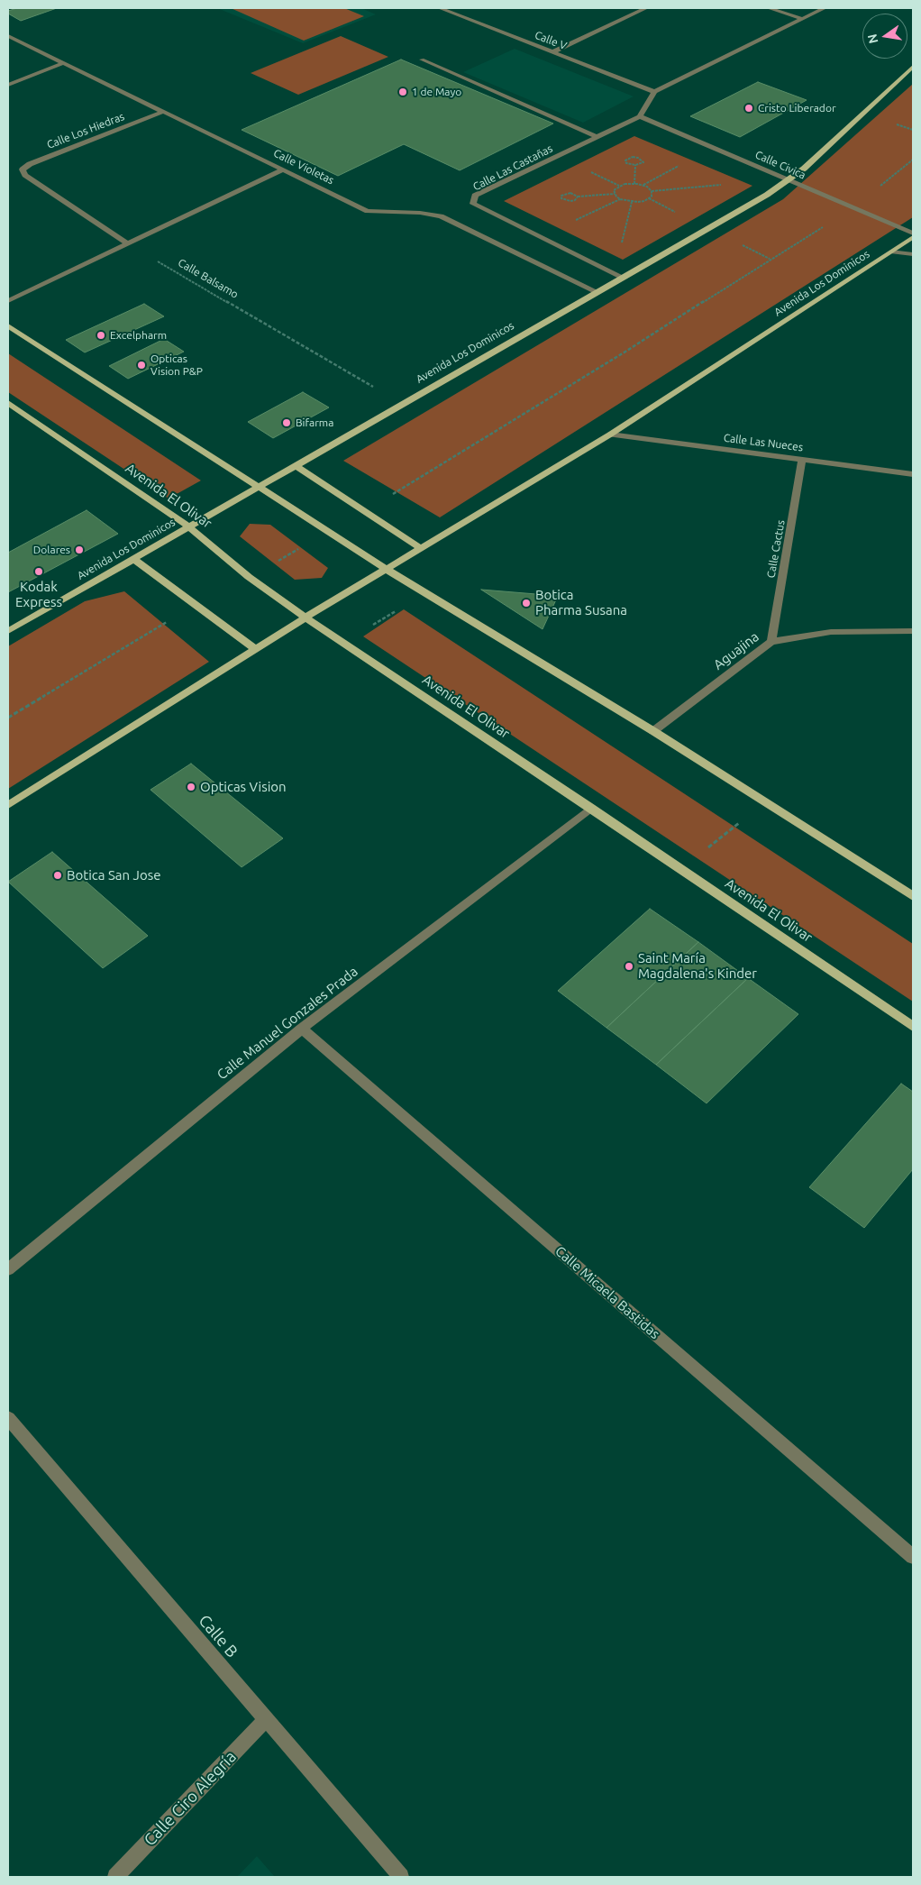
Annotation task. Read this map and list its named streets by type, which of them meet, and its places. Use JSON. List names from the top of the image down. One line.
{"streets":{"main road":["Avenida Los Dominicos","Avenida El Olivar"],"street":["Calle V","Calle Los Hiedras","Calle Civica","Calle Violetas","Calle Las Castañas","Calle Las Nueces","Calle Cactus","Aguajina","Calle Manuel Gonzales Prada","Calle Micaela Bastidas","Calle B","Calle Ciro Alegría"],"path":["Calle Balsamo"]},"crossings":[["Calle Los Hiedras","Calle Violetas"],["Calle Los Hiedras","Calle Balsamo"],["Calle Civica","Calle Las Castañas"],["Calle Civica","Avenida Los Dominicos"],["Calle Violetas","Avenida Los Dominicos"],["Calle Las Castañas","Avenida Los Dominicos"],["Avenida Los Dominicos","Calle Las Nueces"],["Avenida Los Dominicos","Avenida El Olivar"],["Calle Las Nueces","Calle Cactus"],["Avenida El Olivar","Calle Manuel Gonzales Prada"],["Calle Cactus","Aguajina"],["Calle Manuel Gonzales Prada","Calle Micaela Bastidas"],["Calle B","Calle Ciro Alegría"]],"places":["1 de Mayo","Cristo Liberador","Excelpharm","Opticas Vision P&P","Bifarma","Dolares","Kodak Express","Botica Pharma Susana","Opticas Vision","Botica San Jose","Saint María Magdalena's Kinder"],"north":"left"}
